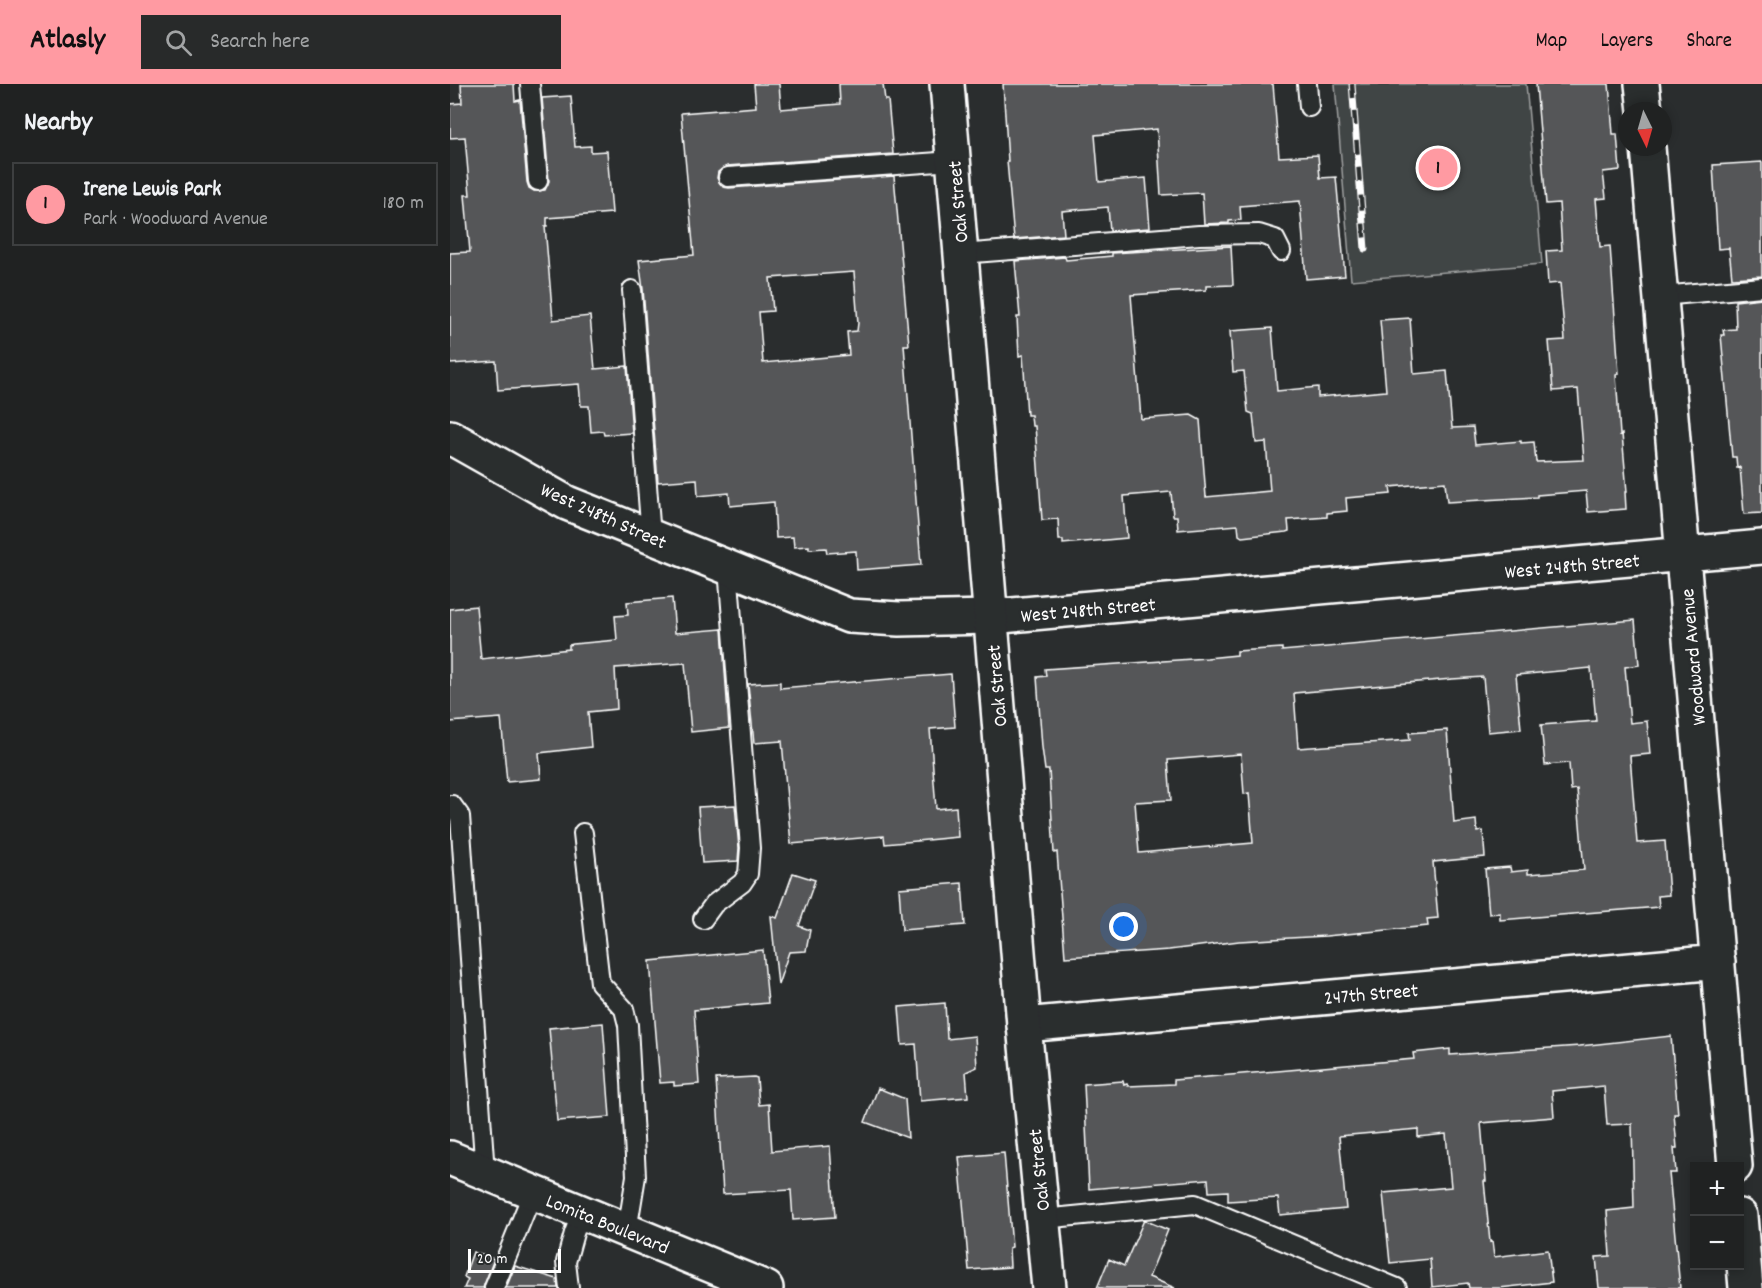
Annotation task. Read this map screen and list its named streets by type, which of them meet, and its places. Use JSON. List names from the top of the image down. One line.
{"streets":{"street":["Oak Street","West 248th Street","Woodward Avenue","247th Street","Lomita Boulevard"]},"crossings":[["Oak Street","West 248th Street"],["Oak Street","247th Street"],["West 248th Street","Woodward Avenue"],["Woodward Avenue","247th Street"]],"scale_bar":"20 m","north":"bottom","page":{"header":"Atlasly","search":"Search here","nav":["Map","Layers","Share"],"heading":"Nearby","pins":"1","list":[{"mark":"1","name":"Irene Lewis Park","note":"Park · Woodward Avenue","value":"180 m"}],"map_buttons":["+","−"],"scale":"20 m"}}
